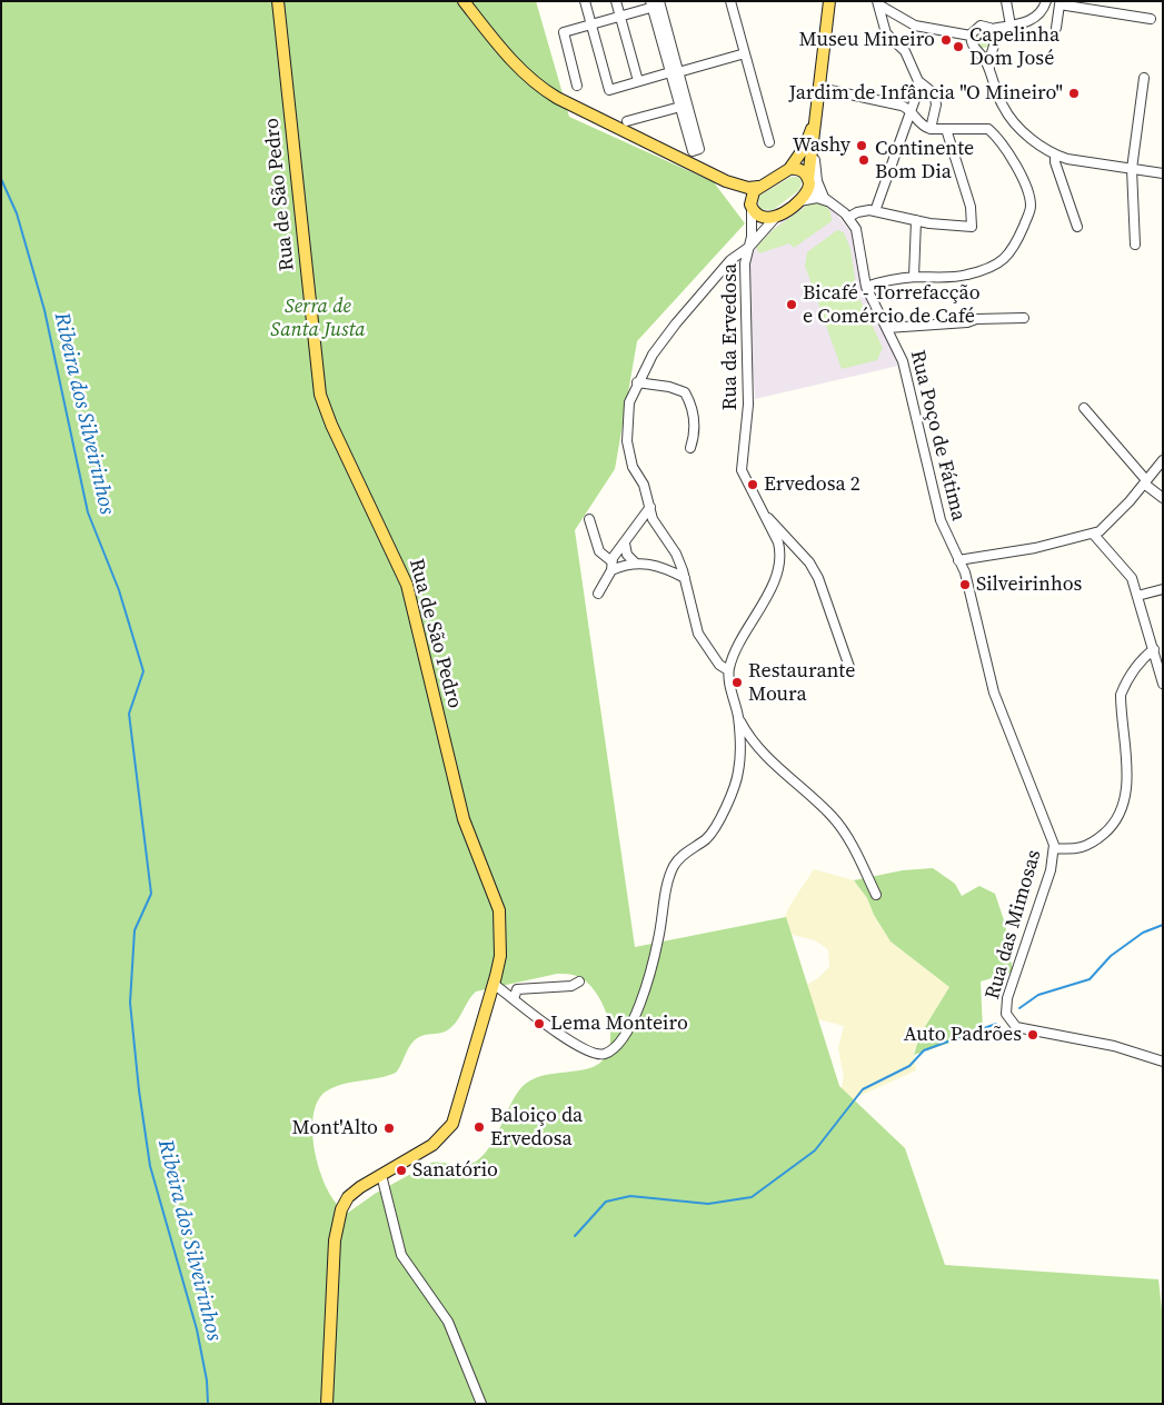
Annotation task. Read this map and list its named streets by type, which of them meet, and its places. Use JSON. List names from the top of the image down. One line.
{"streets":{"main road":["Rua de São Pedro"],"street":["Rua da Ervedosa","Rua Poço de Fátima","Rua das Mimosas"]},"crossings":[["Rua Poço de Fátima","Rua das Mimosas"]],"water":["Ribeira dos Silveirinhos"],"parks":["Serra de Santa Justa"],"places":["Museu Mineiro","Capelinha Dom José","Jardim de Infância \"O Mineiro\"","Washy","Continente Bom Dia","Bicafé - Torrefacção e Comércio de Café","Ervedosa 2","Silveirinhos","Restaurante Moura","Lema Monteiro","Auto Padrões","Baloiço da Ervedosa","Mont'Alto","Sanatório"]}
